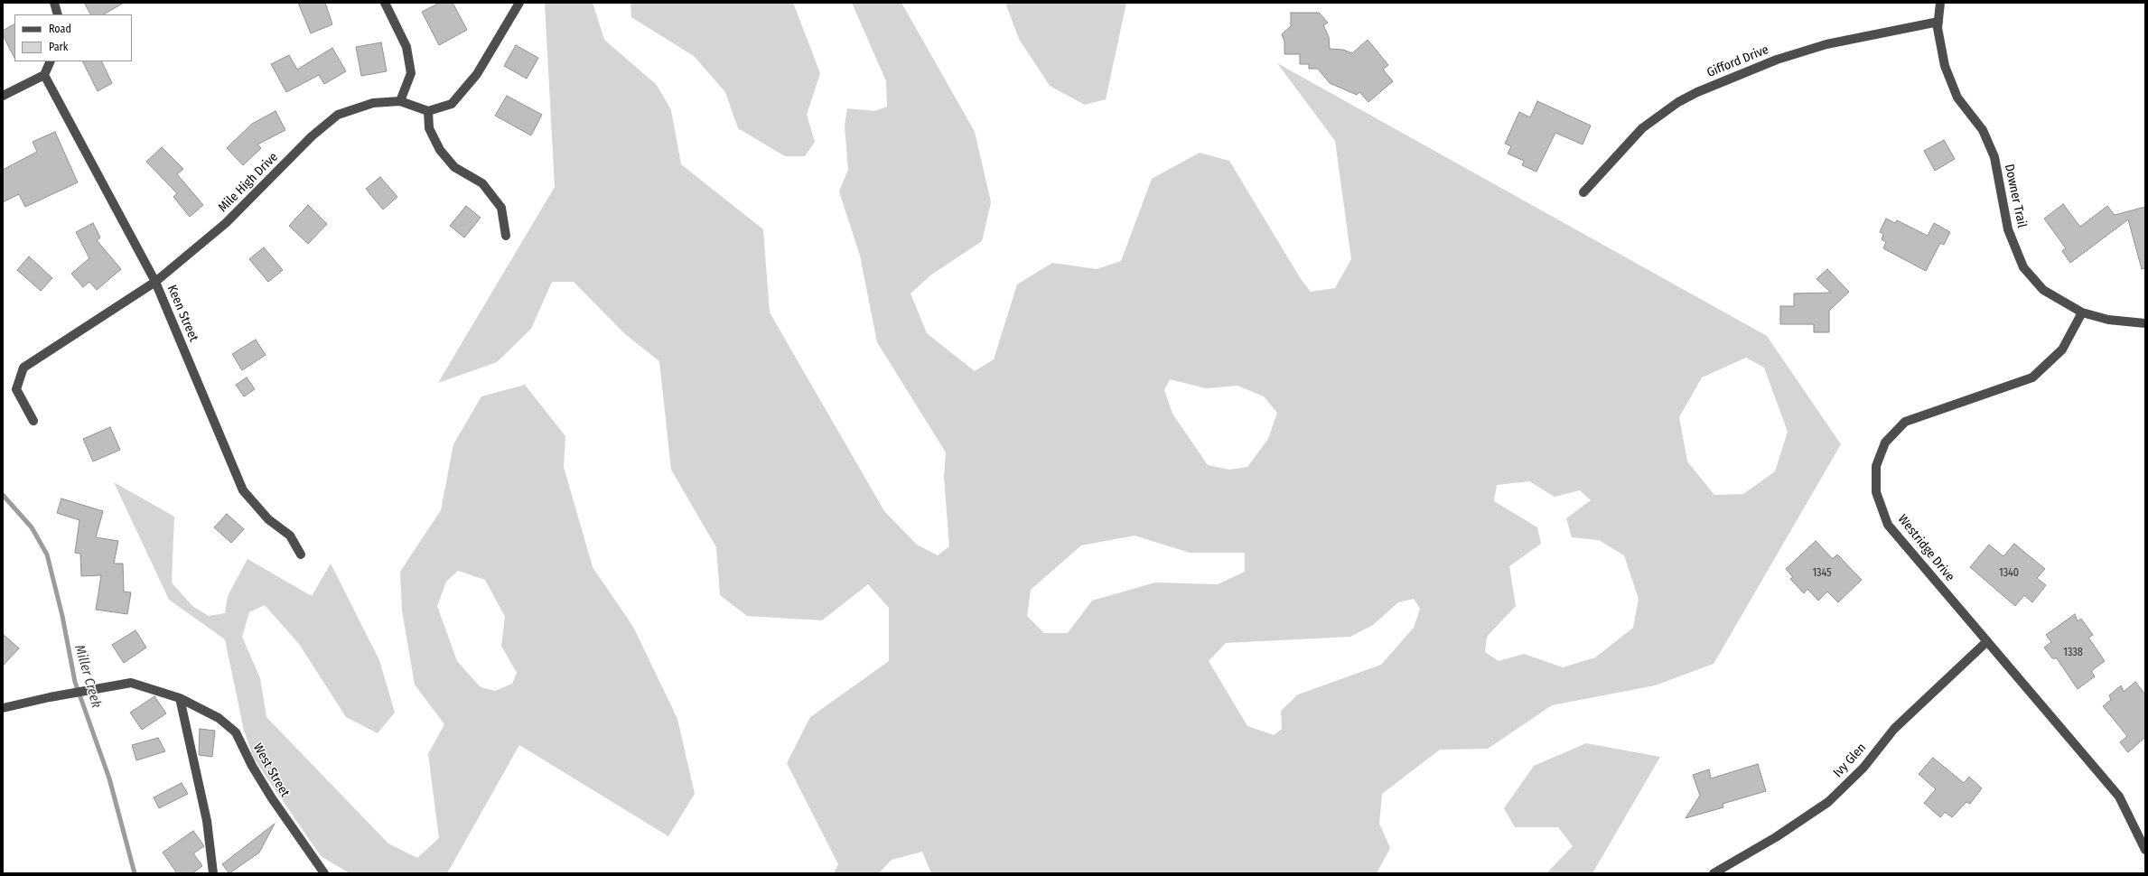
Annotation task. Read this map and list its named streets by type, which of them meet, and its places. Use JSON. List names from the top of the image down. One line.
{"streets":{"street":["Gifford Drive","Mile High Drive","Downer Trail","Keen Street","Westridge Drive","Ivy Glen","West Street"]},"crossings":[["Gifford Drive","Downer Trail"],["Mile High Drive","Keen Street"],["Downer Trail","Westridge Drive"],["Westridge Drive","Ivy Glen"]],"water":["Miller Creek"],"house_numbers":["1345","1340","1338"],"legend":["Road","Park"]}
